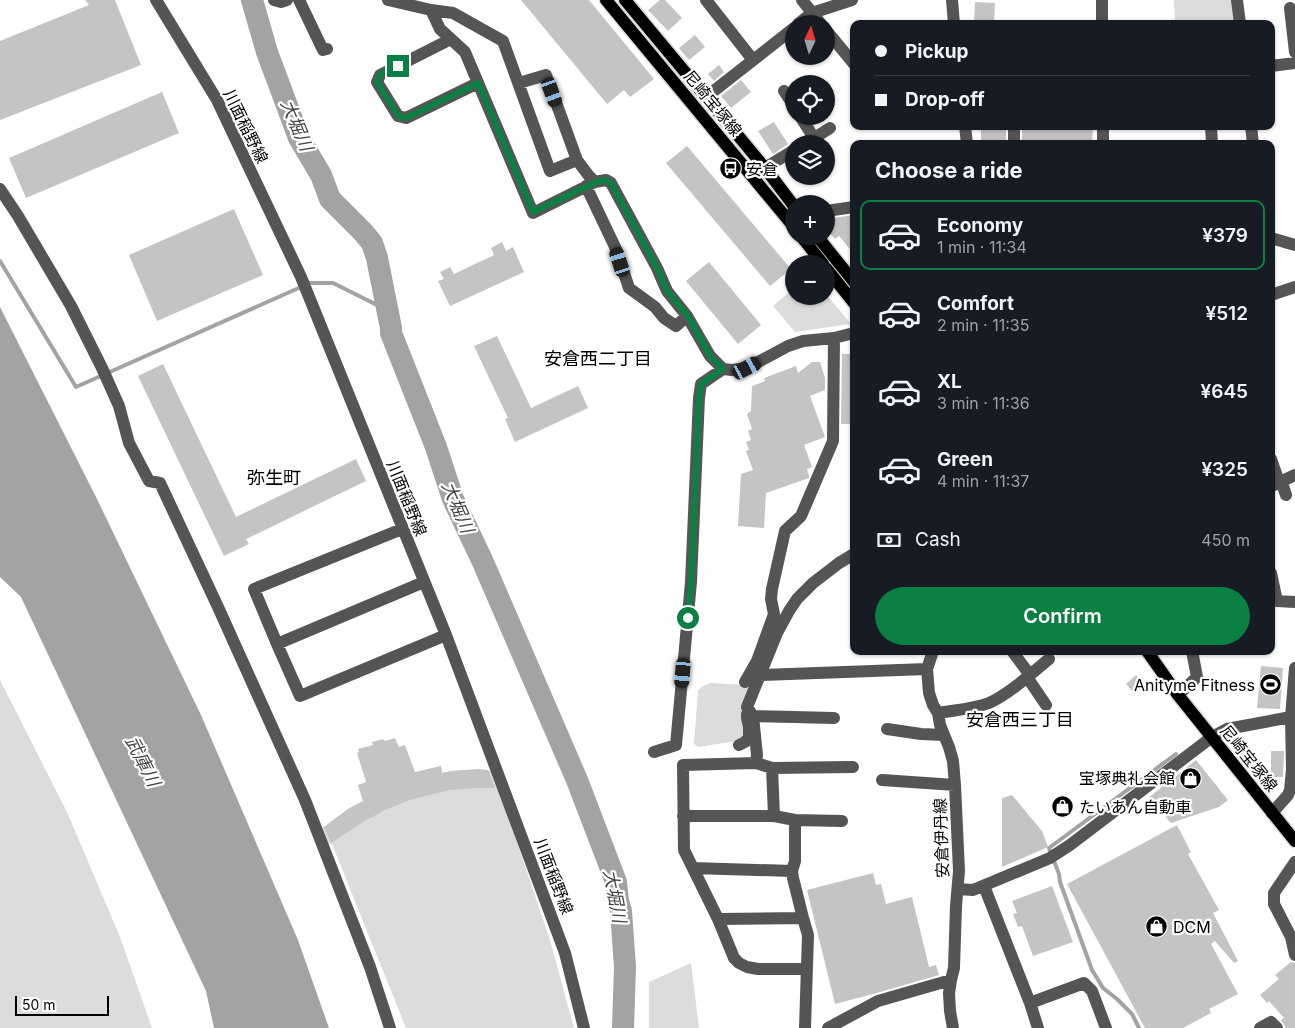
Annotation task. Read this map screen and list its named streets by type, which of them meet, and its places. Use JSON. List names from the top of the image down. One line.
{"streets":{"main road":["尼崎宝塚線"],"street":["川面稲野線","安倉伊丹線"]},"districts":["安倉西二丁目","弥生町","安倉西三丁目"],"water":["大堀川","武庫川"],"places":{"bus stop":["安倉"],"sports":["Anityme Fitness"],"shop":["宝塚典礼会館","たいあん自動車","DCM"]},"scale_bar":"50 m","north":"top","page":{"map_buttons":["+","−"],"banner":["Pickup","Drop-off"],"heading":"Choose a ride","list":[{"name":"Economy","note":"1 min · 11:34","value":"¥379"},{"name":"Comfort","note":"2 min · 11:35","value":"¥512"},{"name":"XL","note":"3 min · 11:36","value":"¥645"},{"name":"Green","note":"4 min · 11:37","value":"¥325"}],"pay":["Cash","450 m"],"buttons":"Confirm","scale":"50 m"}}
